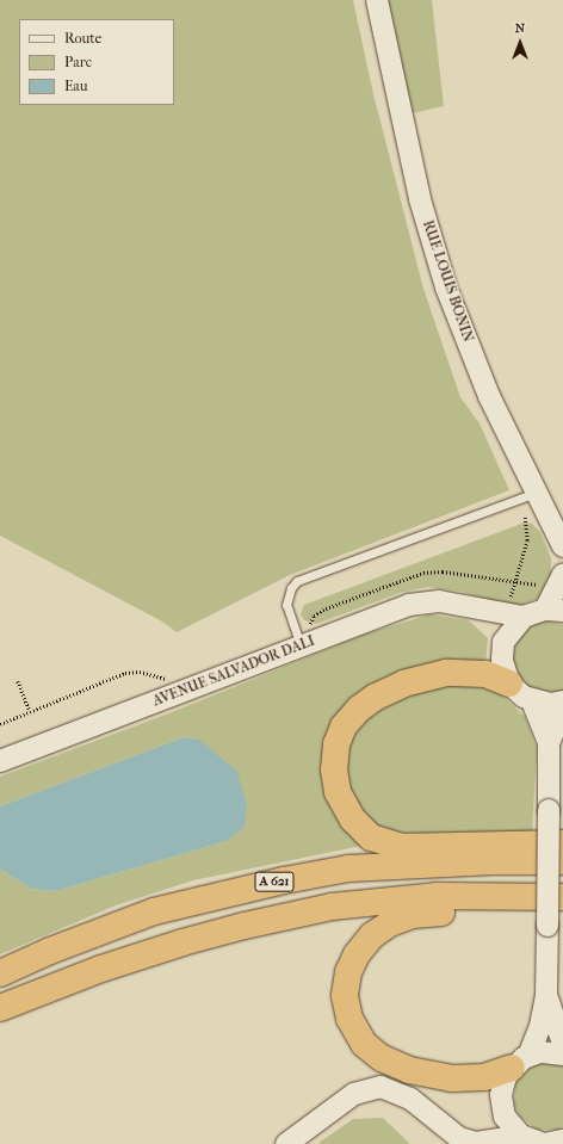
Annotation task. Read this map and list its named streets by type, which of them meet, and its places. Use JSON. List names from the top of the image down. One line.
{"streets":{"highway":["A 621"],"street":["RUE LOUIS BONIN","AVENUE SALVADOR DALI"]},"legend":["Route","Parc","Eau"],"north":"top"}
